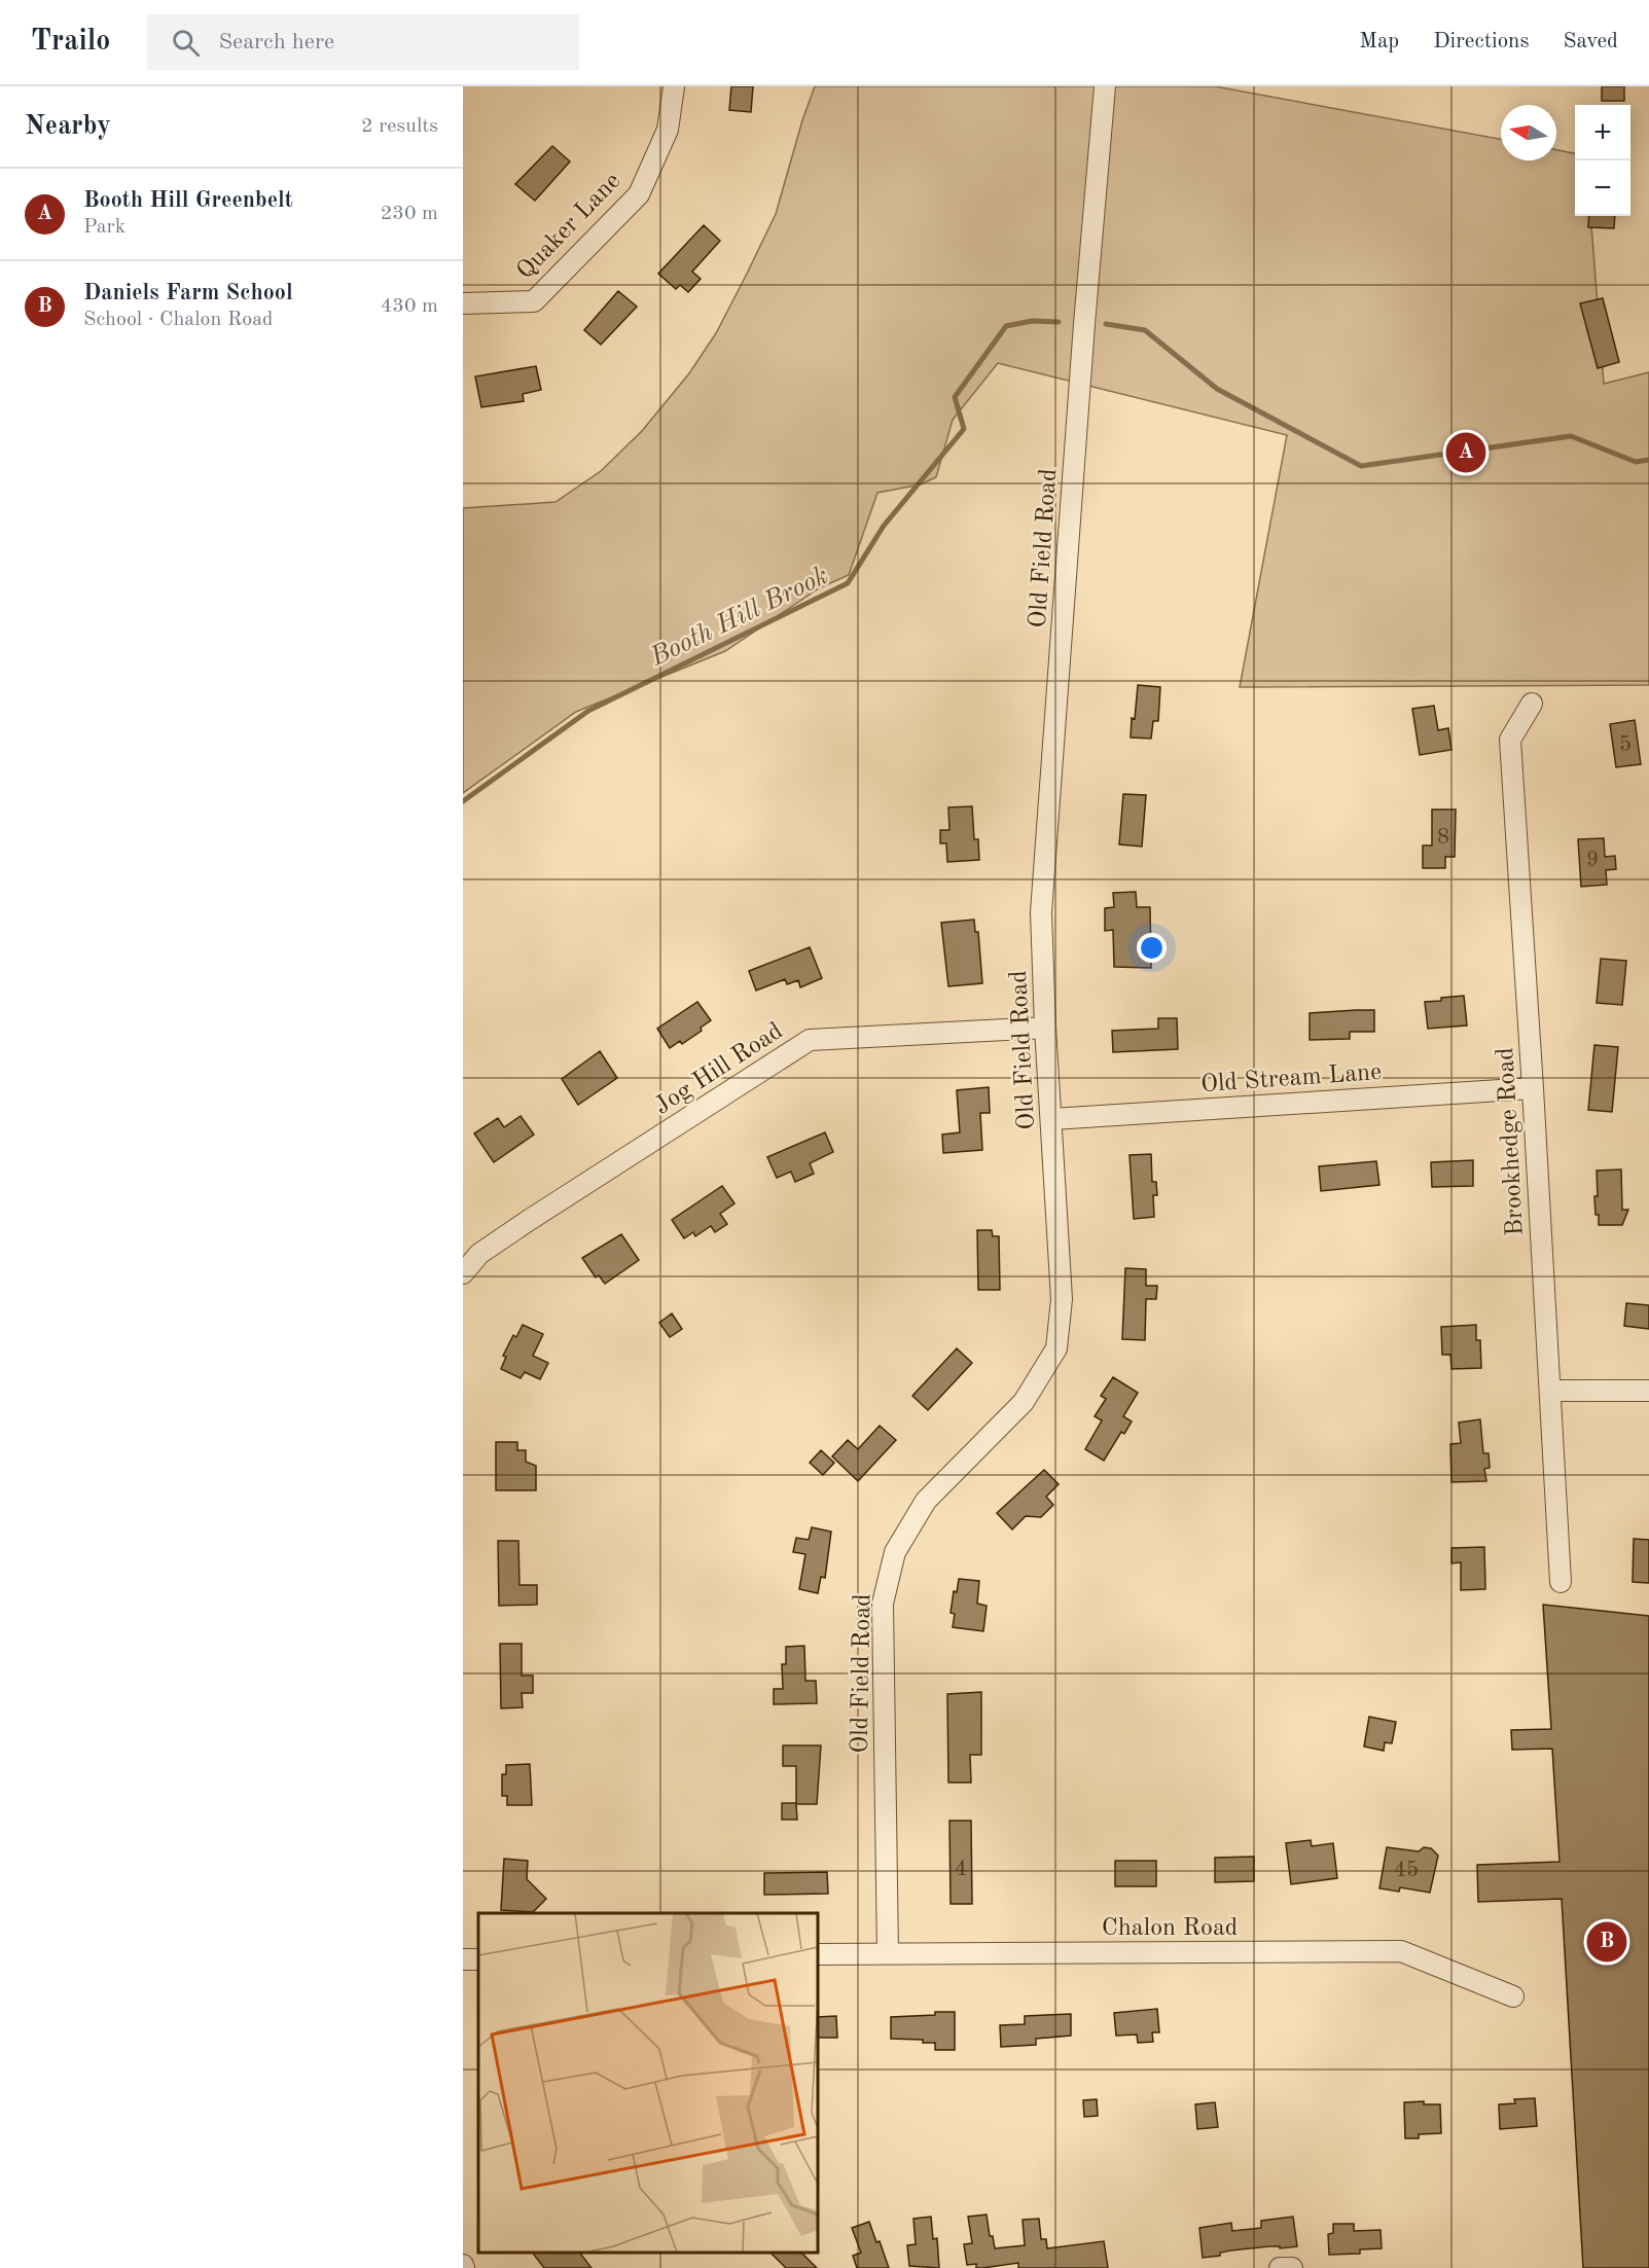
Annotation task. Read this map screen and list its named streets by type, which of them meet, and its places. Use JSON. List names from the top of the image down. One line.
{"streets":{"street":["Quaker Lane","Old Field Road","Jog Hill Road","Old Stream Lane","Brookhedge Road","Chalon Road"]},"crossings":[["Old Field Road","Jog Hill Road"],["Old Field Road","Old Stream Lane"],["Old Field Road","Chalon Road"],["Old Stream Lane","Brookhedge Road"]],"water":["Booth Hill Brook"],"house_numbers":["5","8","9","4","45"],"north":"left","page":{"header":"Trailo","search":"Search here","nav":["Map","Directions","Saved"],"heading":["Nearby","2 results"],"map_buttons":["+","−"],"list":[{"mark":"A","name":"Booth Hill Greenbelt","note":"Park","value":"230 m"},{"mark":"B","name":"Daniels Farm School","note":"School · Chalon Road","value":"430 m"}],"pins":["A","B"]}}
